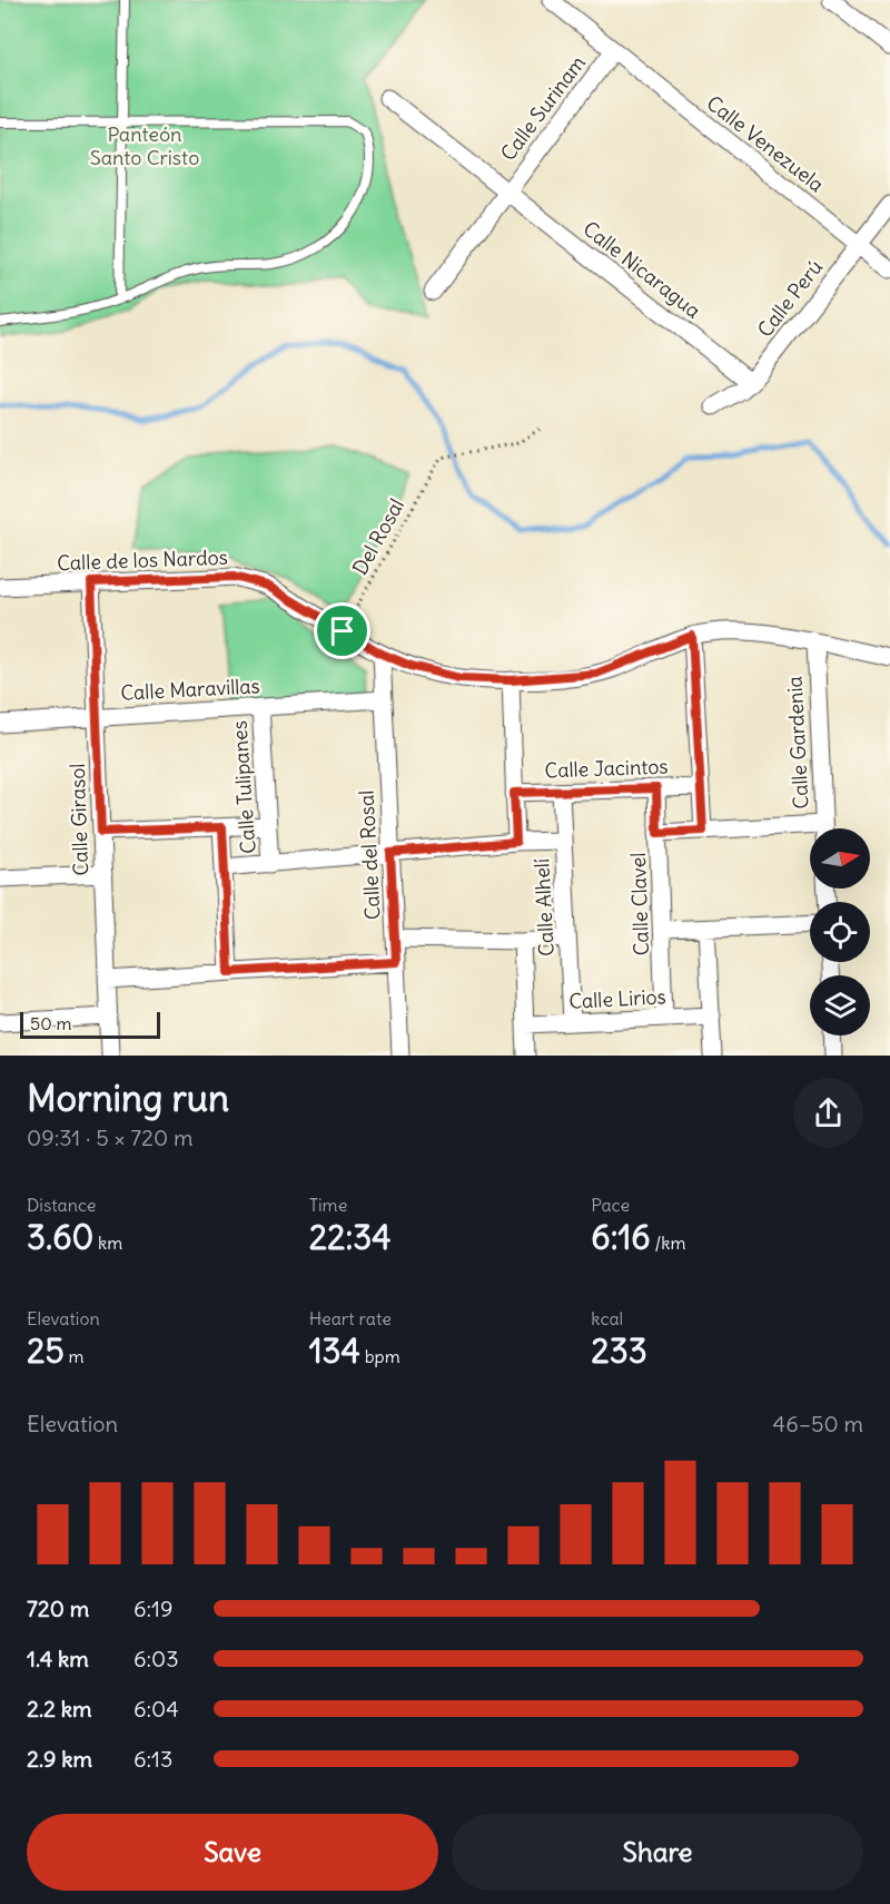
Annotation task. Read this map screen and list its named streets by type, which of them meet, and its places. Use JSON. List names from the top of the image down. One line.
{"streets":{"street":["Calle Surinam","Calle Venezuela","Calle Nicaragua","Calle Perú","Calle de los Nardos","Calle Maravillas","Calle Gardenia","Calle Jacintos","Calle Tulipanes","Calle Girasol","Calle del Rosal","Calle Clavel","Calle Alhelí","Calle Lirios"],"path":["Del Rosal"]},"crossings":[["Calle Surinam","Calle Venezuela"],["Calle Surinam","Calle Nicaragua"],["Calle Venezuela","Calle Perú"],["Calle Nicaragua","Calle Perú"],["Del Rosal","Calle de los Nardos"],["Calle de los Nardos","Calle Gardenia"],["Calle de los Nardos","Calle Girasol"],["Calle de los Nardos","Calle del Rosal"],["Calle de los Nardos","Calle Alhelí"],["Calle Maravillas","Calle Tulipanes"],["Calle Maravillas","Calle Girasol"],["Calle Maravillas","Calle del Rosal"],["Calle Jacintos","Calle Clavel"],["Calle Jacintos","Calle Alhelí"],["Calle Clavel","Calle Lirios"],["Calle Alhelí","Calle Lirios"]],"parks":["Panteón Santo Cristo"],"scale_bar":"50 m","north":"right","page":{"scale":"50 m","heading":["Morning run","09:31 · 5 × 720 m"],"stats":[["Distance","3.60 km"],["Time","22:34"],["Pace","6:16 /km"],["Elevation","25 m"],["Heart rate","134 bpm"],["kcal","233"]],"chart":["Elevation","46–50 m"],"list":[{"name":"720 m","note":"6:19"},{"name":"1.4 km","note":"6:03"},{"name":"2.2 km","note":"6:04"},{"name":"2.9 km","note":"6:13"}],"buttons":["Save","Share"]}}
